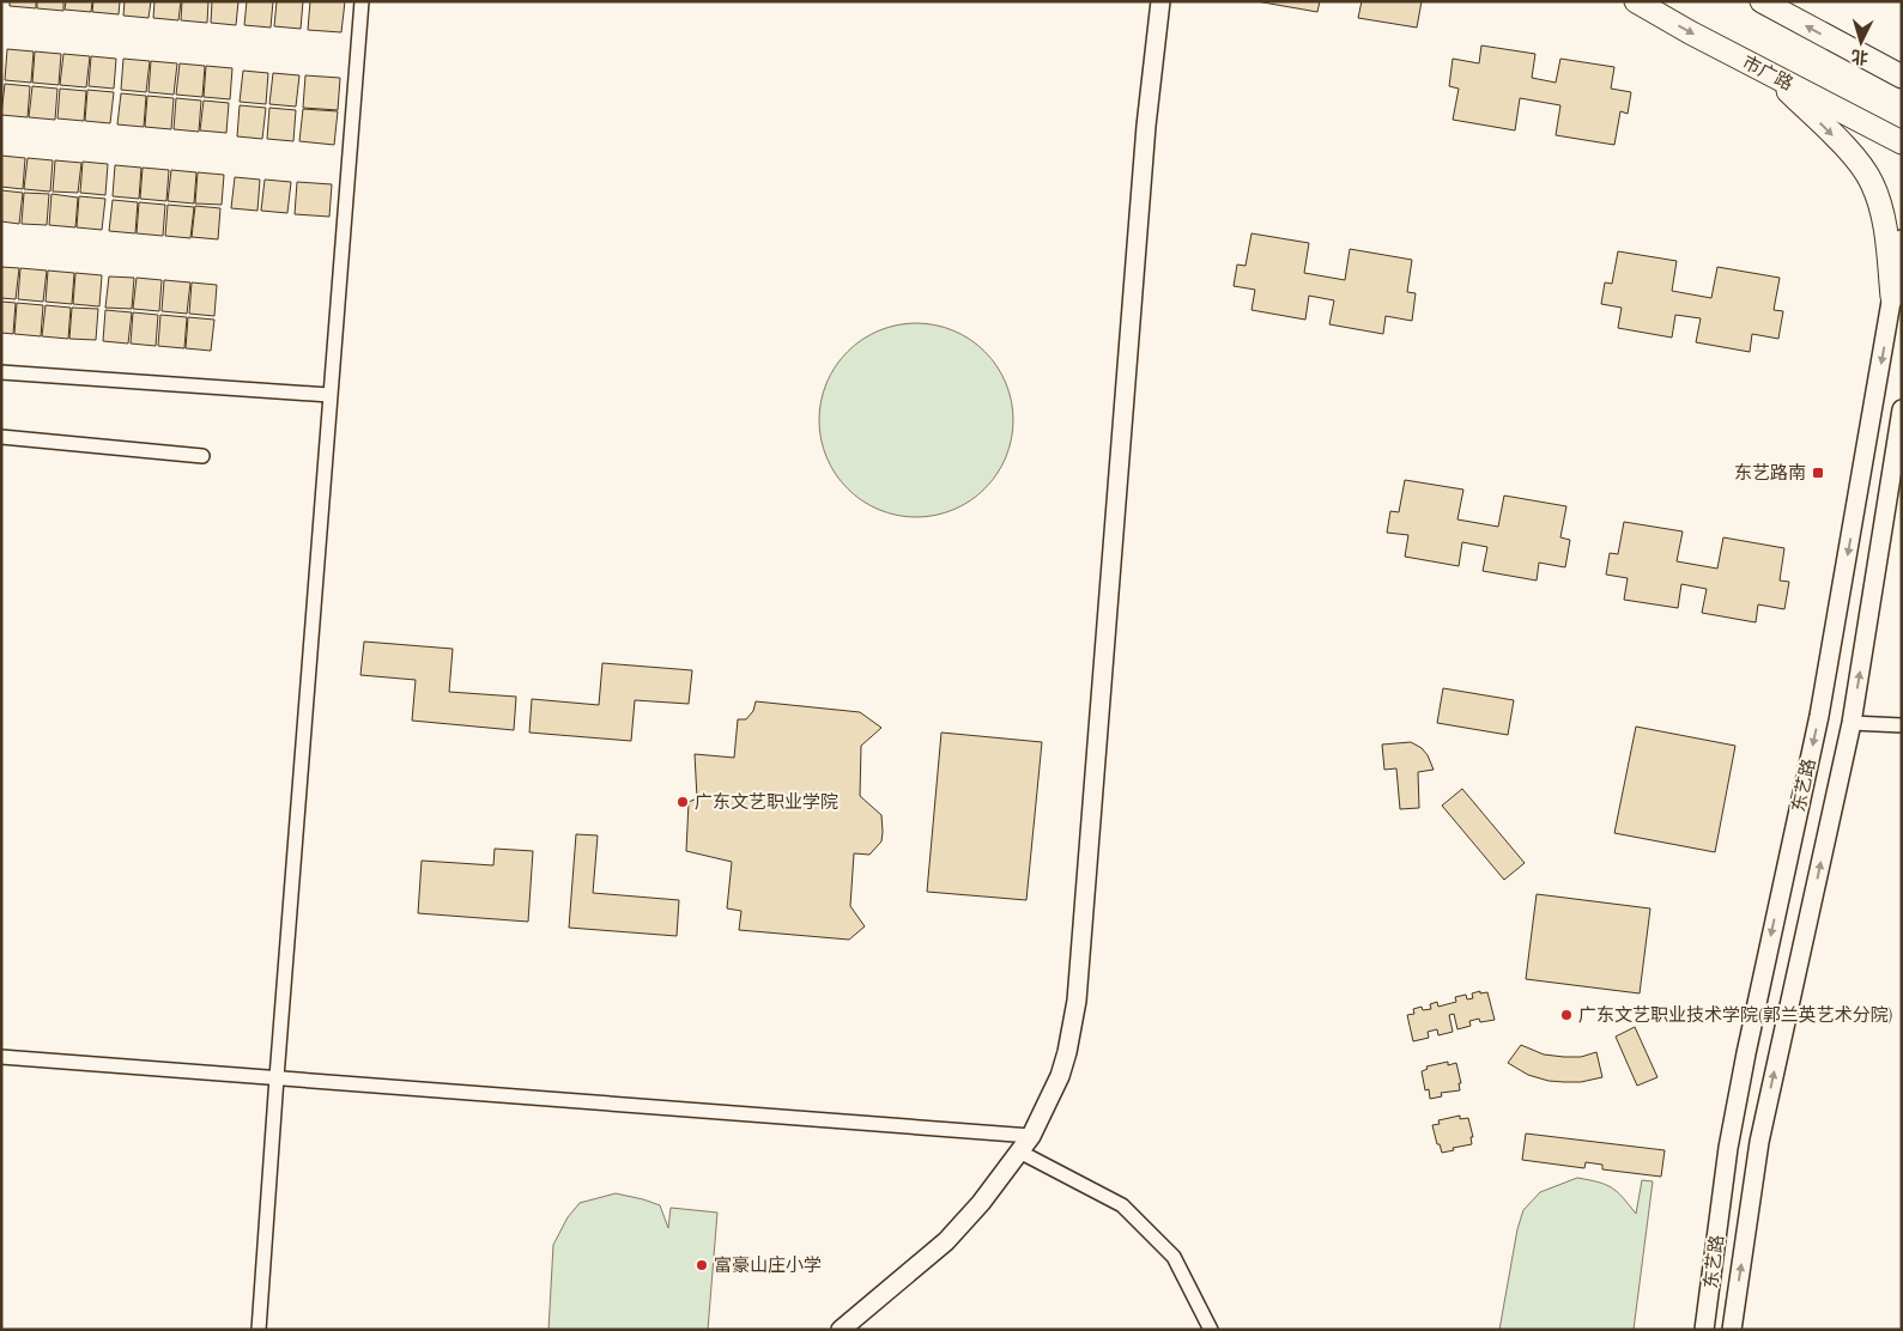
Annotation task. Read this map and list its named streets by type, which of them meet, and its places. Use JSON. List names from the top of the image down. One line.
{"streets":{"main road":["市广路"],"street":["东艺路"]},"one_way":["市广路"],"places":{"transit":["东艺路南"],"other":["广东文艺职业学院","广东文艺职业技术学院(郭兰英艺术分院)","富豪山庄小学"]},"north":"bottom"}
